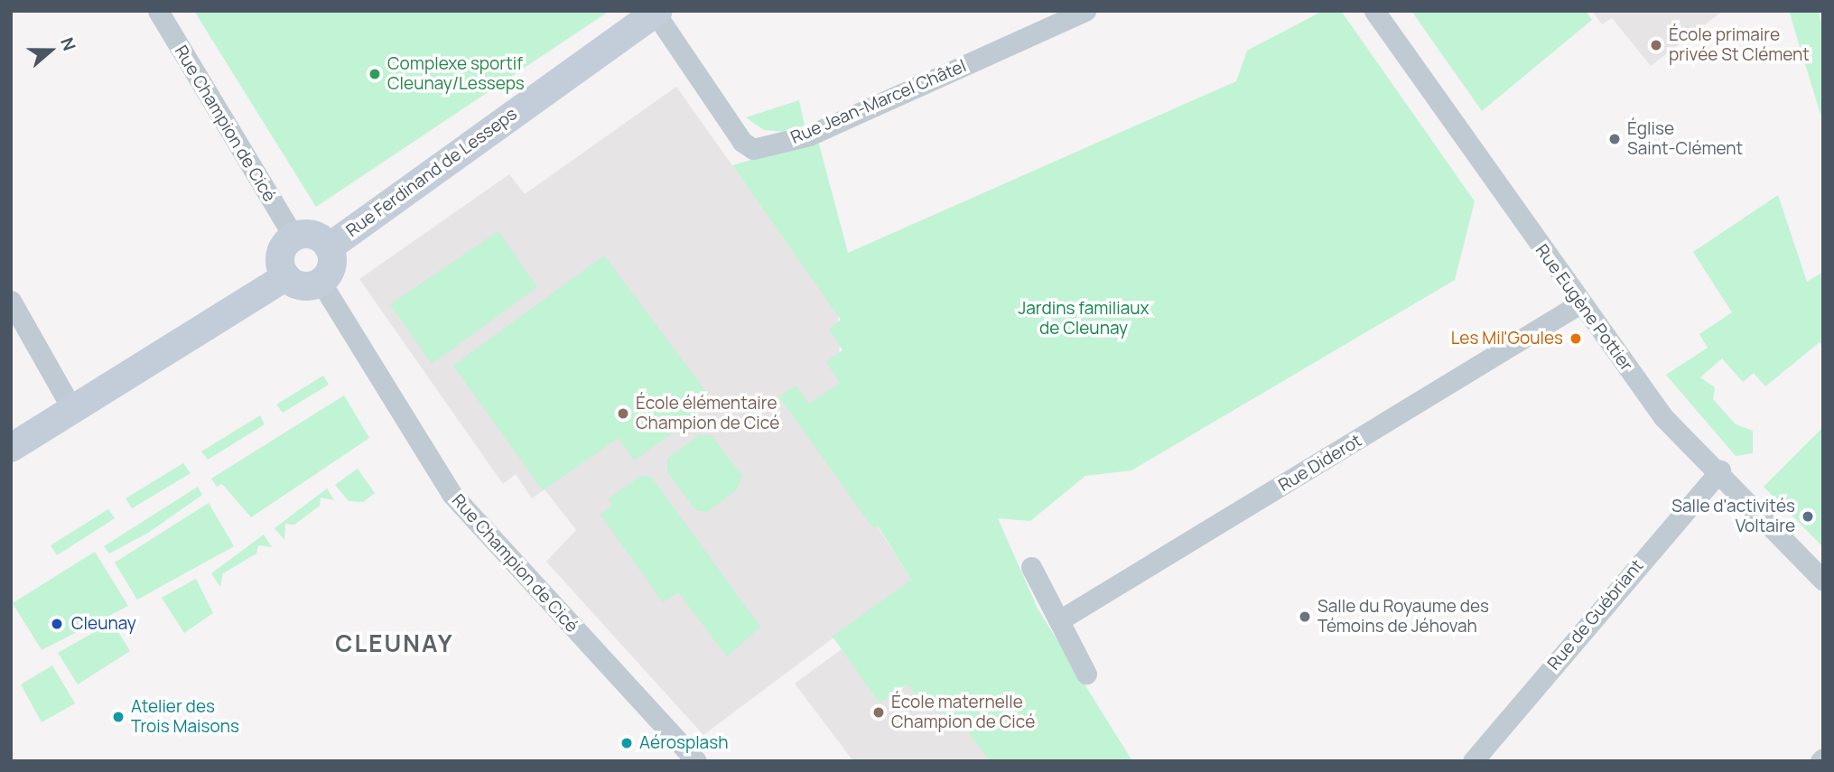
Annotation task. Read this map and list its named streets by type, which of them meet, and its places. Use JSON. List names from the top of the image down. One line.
{"streets":{"main road":["Rue Ferdinand de Lesseps"],"street":["Rue Jean-Marcel Châtel","Rue Champion de Cicé","Rue Eugène Pottier","Rue Diderot","Rue de Guébriant"]},"crossings":[["Rue Jean-Marcel Châtel","Rue Ferdinand de Lesseps"],["Rue Champion de Cicé","Rue Ferdinand de Lesseps"],["Rue Eugène Pottier","Rue Diderot"],["Rue Eugène Pottier","Rue de Guébriant"]],"districts":["CLEUNAY"],"parks":["Jardins familiaux de Cleunay"],"places":["École primaire privée St Clément","Complexe sportif Cleunay/Lesseps","Église Saint-Clément","Les Mil'Goules","École élémentaire Champion de Cicé","Salle d'activités Voltaire","Salle du Royaume des Témoins de Jéhovah","Cleunay","École maternelle Champion de Cicé","Atelier des Trois Maisons","Aérosplash"],"north":"right"}
